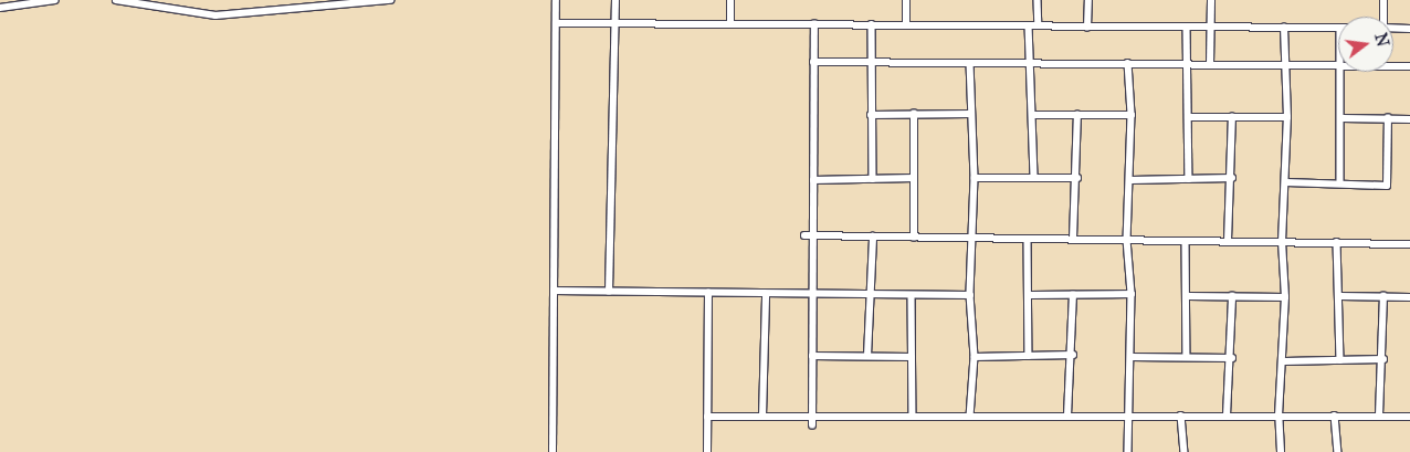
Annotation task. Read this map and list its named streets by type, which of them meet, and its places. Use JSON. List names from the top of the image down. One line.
{"north":"right"}
